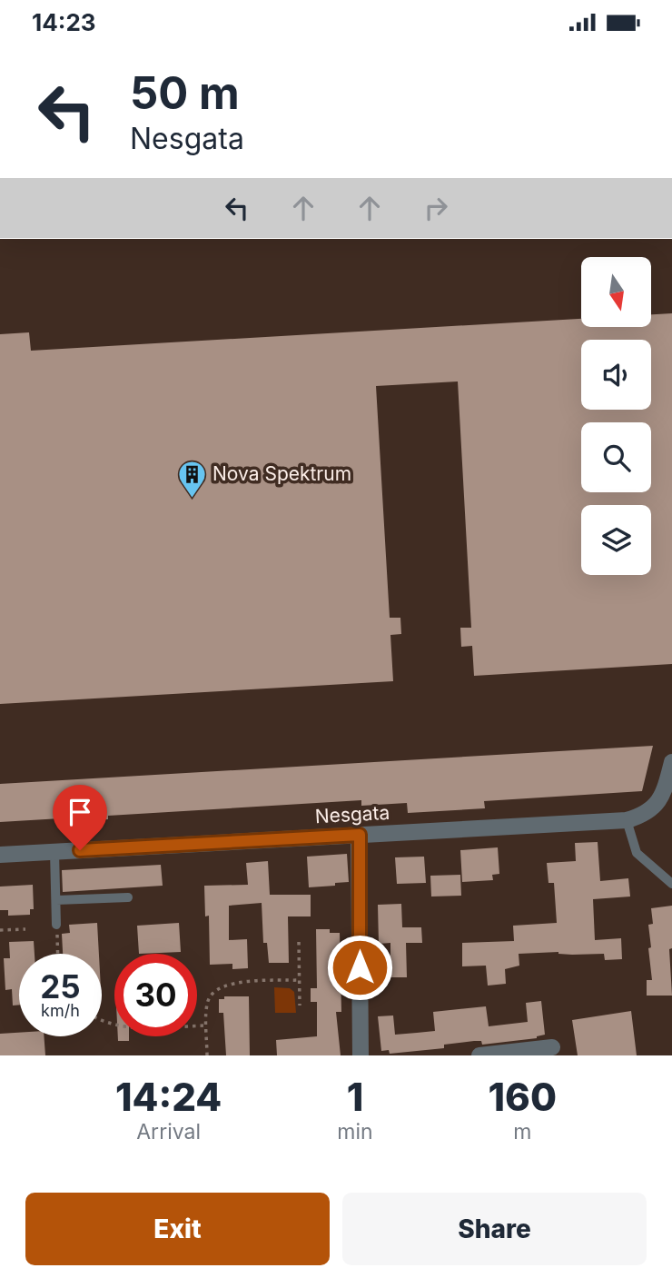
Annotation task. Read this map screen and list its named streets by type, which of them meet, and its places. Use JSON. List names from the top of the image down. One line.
{"streets":{"street":["Nesgata"]},"places":{"building":["Nova Spektrum"]},"north":"bottom","page":{"status":"14:23","turn":["50 m","Nesgata"],"speed":"25 km/h","limit":"30","eta":["14:24","Arrival","1","min","160","m"],"buttons":["Exit","Share"]}}
